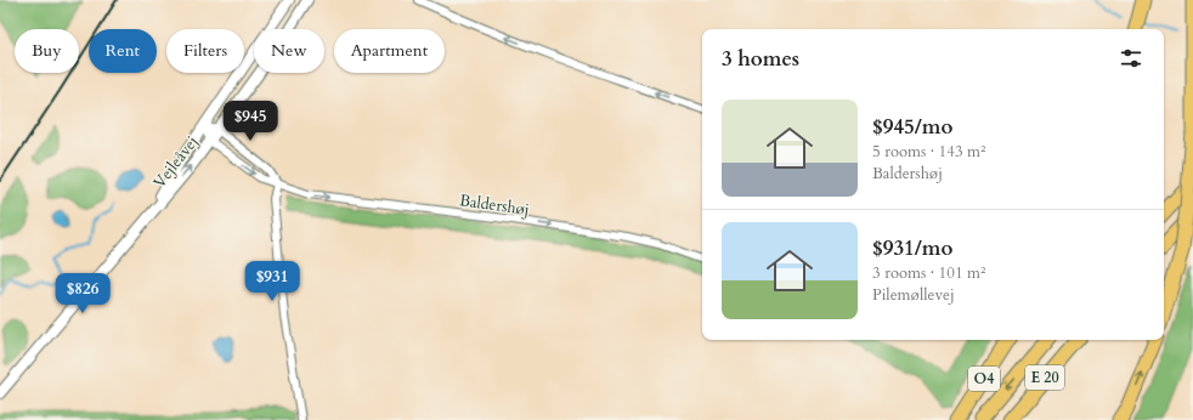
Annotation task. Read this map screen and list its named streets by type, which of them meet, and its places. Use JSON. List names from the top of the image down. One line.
{"streets":{"highway":["E 20","O4"],"street":["Vejleåvej","Baldershøj"]},"crossings":[["Vejleåvej","Baldershøj"]],"one_way":["Baldershøj"],"page":{"chip":["Buy","Rent","Filters","New","Apartment"],"heading":"3 homes","list":[{"name":"$945/mo","note":"5 rooms · 143 m² · Baldershøj"},{"name":"$931/mo","note":"3 rooms · 101 m² · Pilemøllevej"}],"price":["$945","$931","$826"]}}
